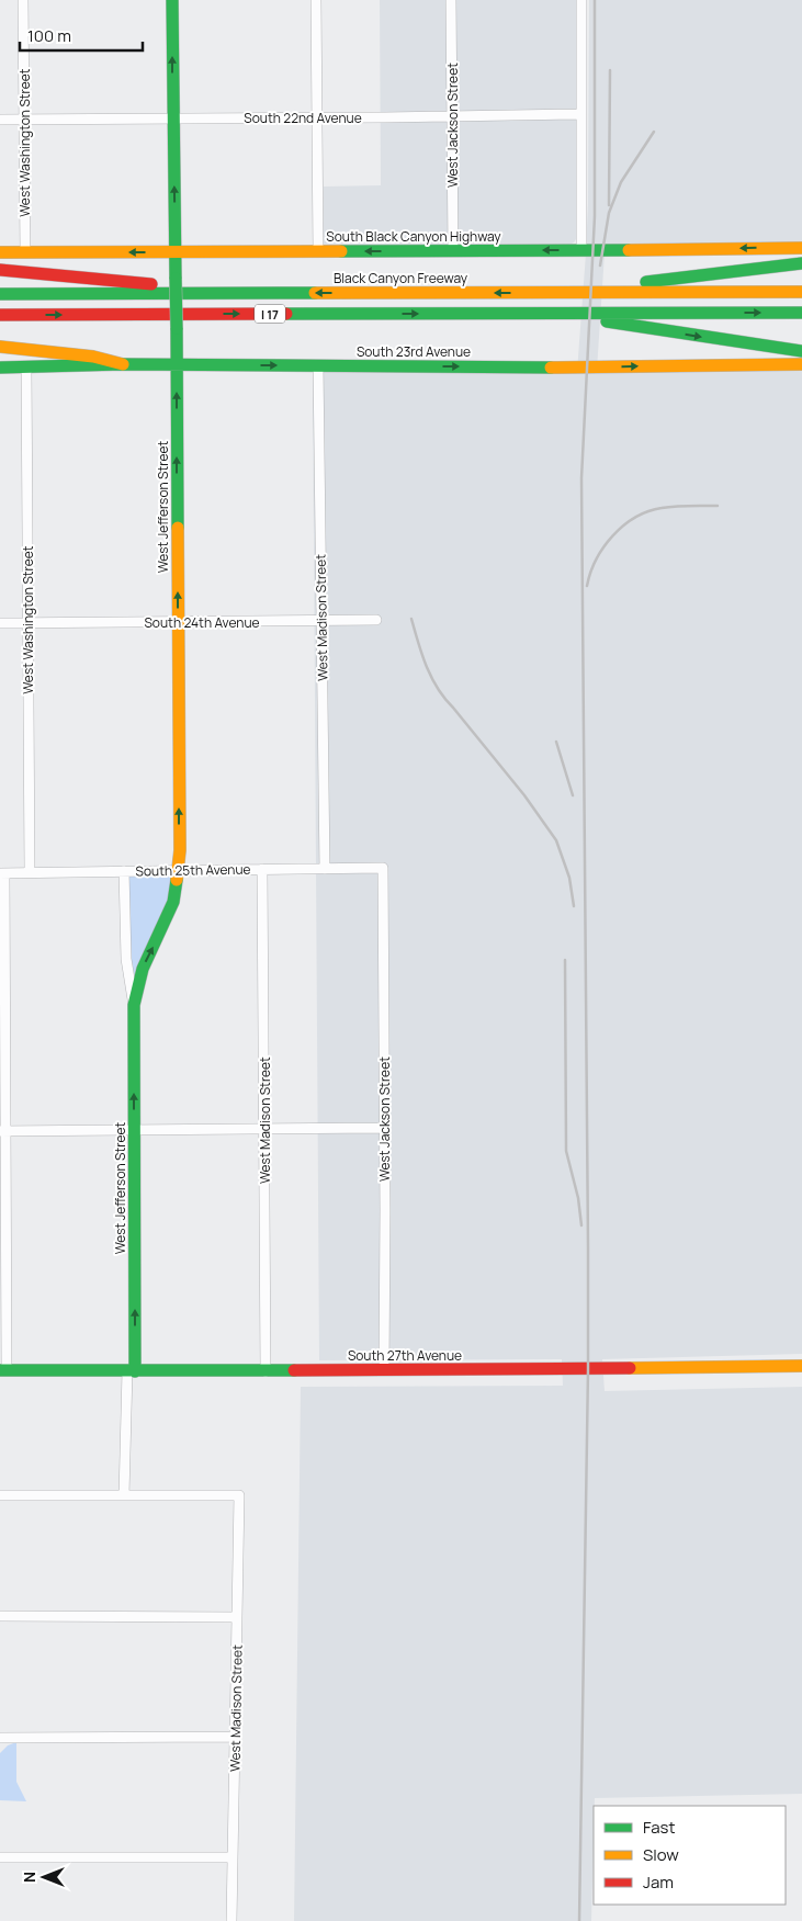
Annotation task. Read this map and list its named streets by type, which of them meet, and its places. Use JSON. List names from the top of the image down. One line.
{"streets":{"main road":["South Black Canyon Highway","Black Canyon Freeway","I 17","South 23rd Avenue","West Jefferson Street","South 27th Avenue"],"street":["South 22nd Avenue","West Jackson Street","West Washington Street","West Madison Street","South 24th Avenue","South 25th Avenue"]},"crossings":[["South 22nd Avenue","West Jackson Street"],["South 22nd Avenue","West Washington Street"],["South 22nd Avenue","West Jefferson Street"],["West Jackson Street","South Black Canyon Highway"],["West Jackson Street","South 25th Avenue"],["West Jackson Street","South 27th Avenue"],["West Washington Street","South Black Canyon Highway"],["West Washington Street","South 23rd Avenue"],["West Washington Street","South 24th Avenue"],["West Washington Street","South 25th Avenue"],["South Black Canyon Highway","West Jefferson Street"],["South 23rd Avenue","West Jefferson Street"],["South 23rd Avenue","West Madison Street"],["West Jefferson Street","West Madison Street"],["West Jefferson Street","South 24th Avenue"],["West Jefferson Street","South 25th Avenue"],["West Jefferson Street","South 27th Avenue"],["West Madison Street","South 24th Avenue"],["West Madison Street","South 25th Avenue"],["West Madison Street","South 27th Avenue"]],"one_way":["West Jefferson Street"],"legend":["Fast","Slow","Jam"],"scale_bar":"100 m","north":"left"}
